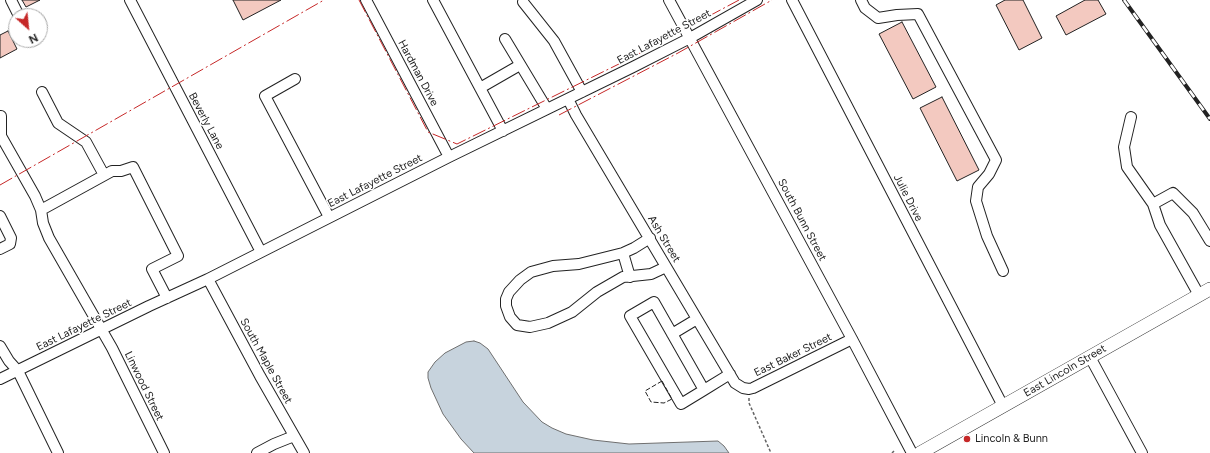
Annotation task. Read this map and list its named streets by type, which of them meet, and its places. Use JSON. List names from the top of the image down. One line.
{"streets":{"main road":["East Lincoln Street"],"street":["East Lafayette Street","Hardman Drive","Beverly Lane","Julie Drive","South Bunn Street","Ash Street","East Baker Street","South Maple Street","Linwood Street"]},"crossings":[["East Lafayette Street","Hardman Drive"],["East Lafayette Street","Beverly Lane"],["East Lafayette Street","South Bunn Street"],["East Lafayette Street","Ash Street"],["East Lafayette Street","South Maple Street"],["East Lafayette Street","Linwood Street"],["Julie Drive","East Lincoln Street"],["South Bunn Street","East Baker Street"],["Ash Street","East Baker Street"]],"places":["Lincoln & Bunn"],"north":"bottom right"}
